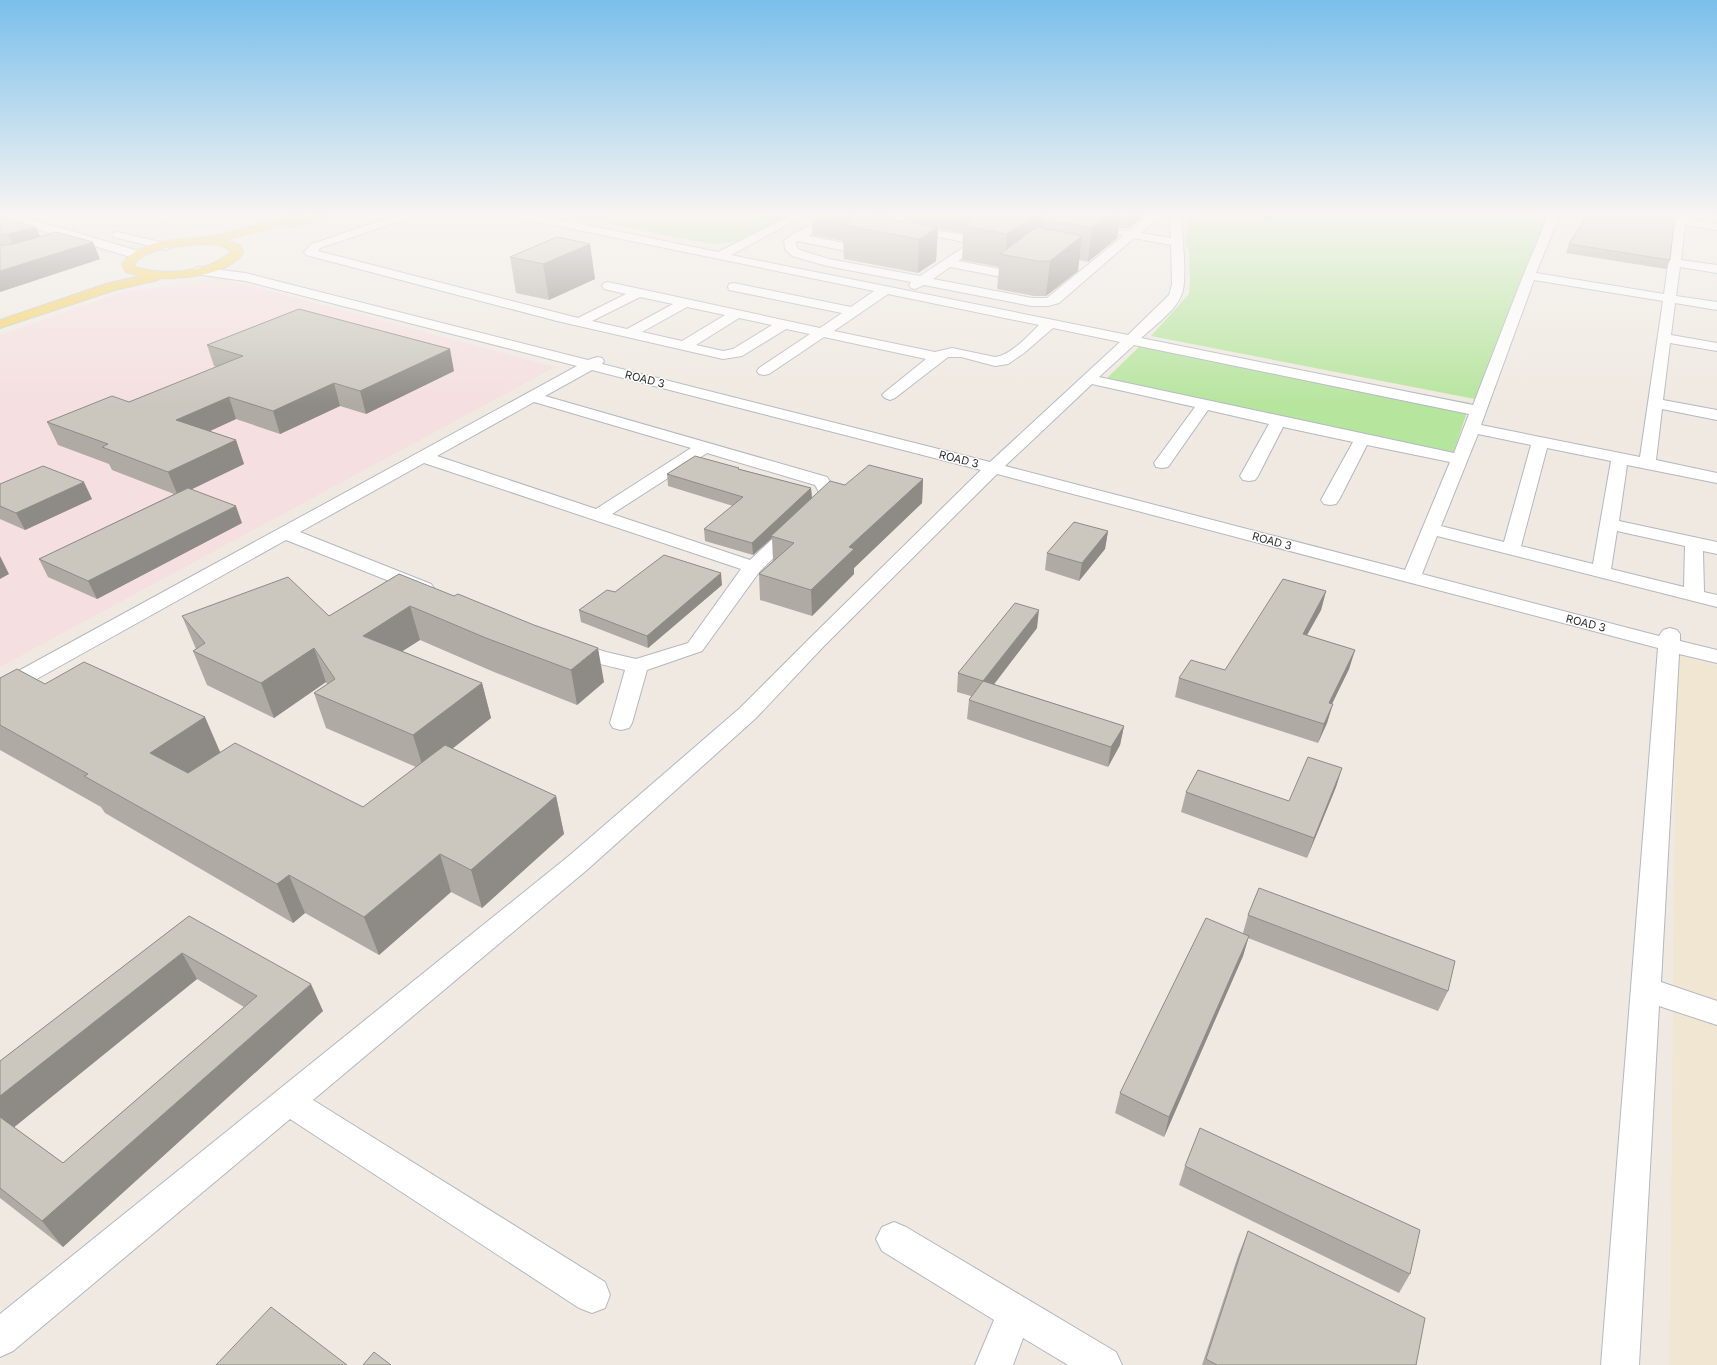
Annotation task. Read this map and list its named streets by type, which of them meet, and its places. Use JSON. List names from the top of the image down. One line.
{"streets":{"street":["ROAD 3"]}}
